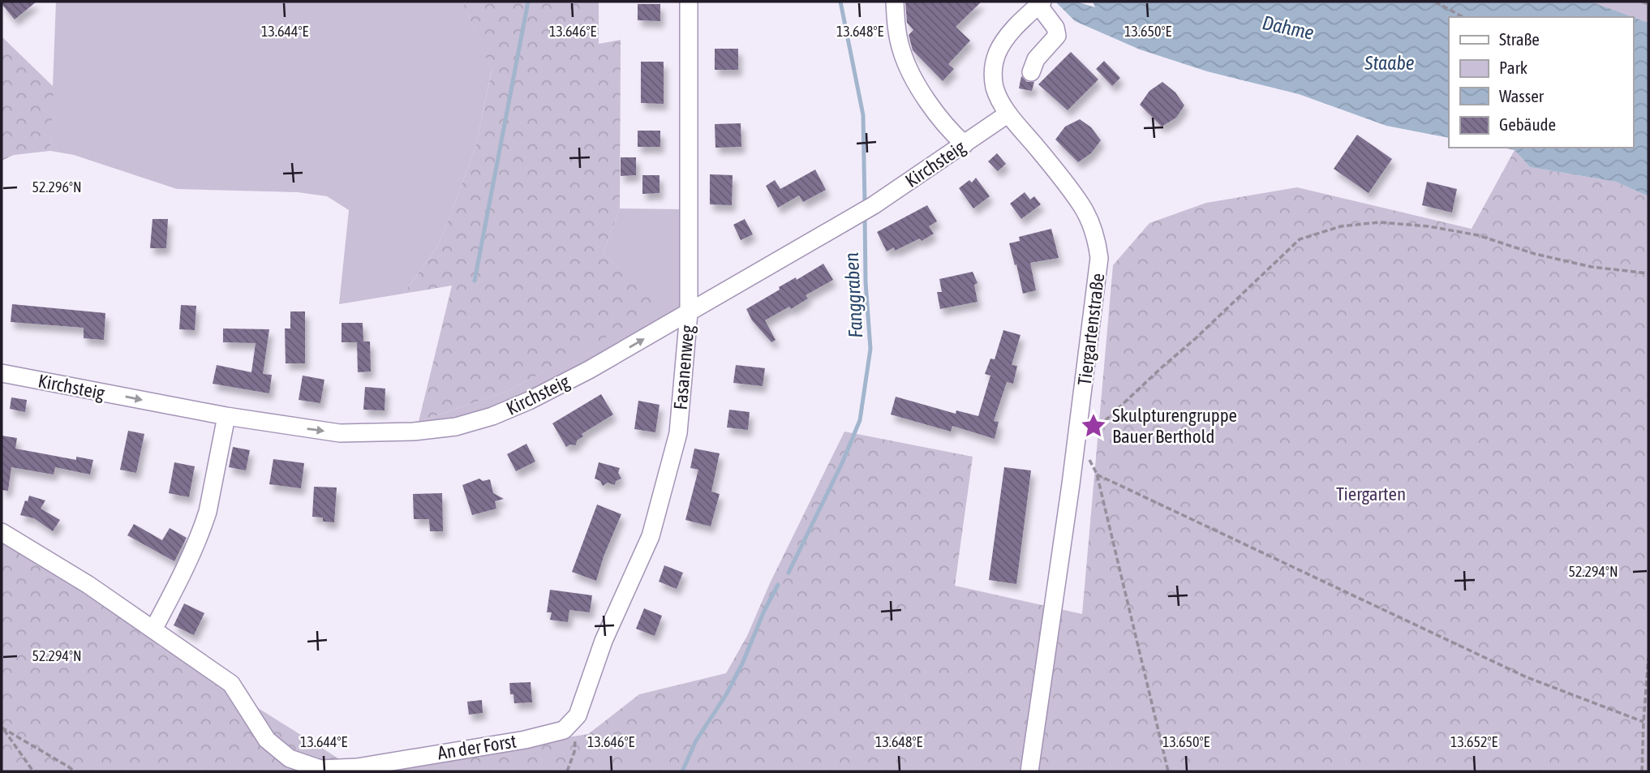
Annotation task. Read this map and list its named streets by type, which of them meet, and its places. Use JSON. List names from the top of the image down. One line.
{"streets":{"street":["Kirchsteig","Tiergartenstraße","Fasanenweg","An der Forst"]},"crossings":[["Kirchsteig","Tiergartenstraße"],["Kirchsteig","Fasanenweg"],["Fasanenweg","An der Forst"]],"one_way":["Kirchsteig"],"water":["Dahme","Staabe","Fanggraben"],"parks":["Tiergarten"],"places":{"place":["Skulpturengruppe Bauer Berthold"]},"legend":["Straße","Park","Wasser","Gebäude"],"coordinates":["13.644°E","13.646°E","13.648°E","13.650°E","52.296°N","52.294°N","13.652°E"]}
